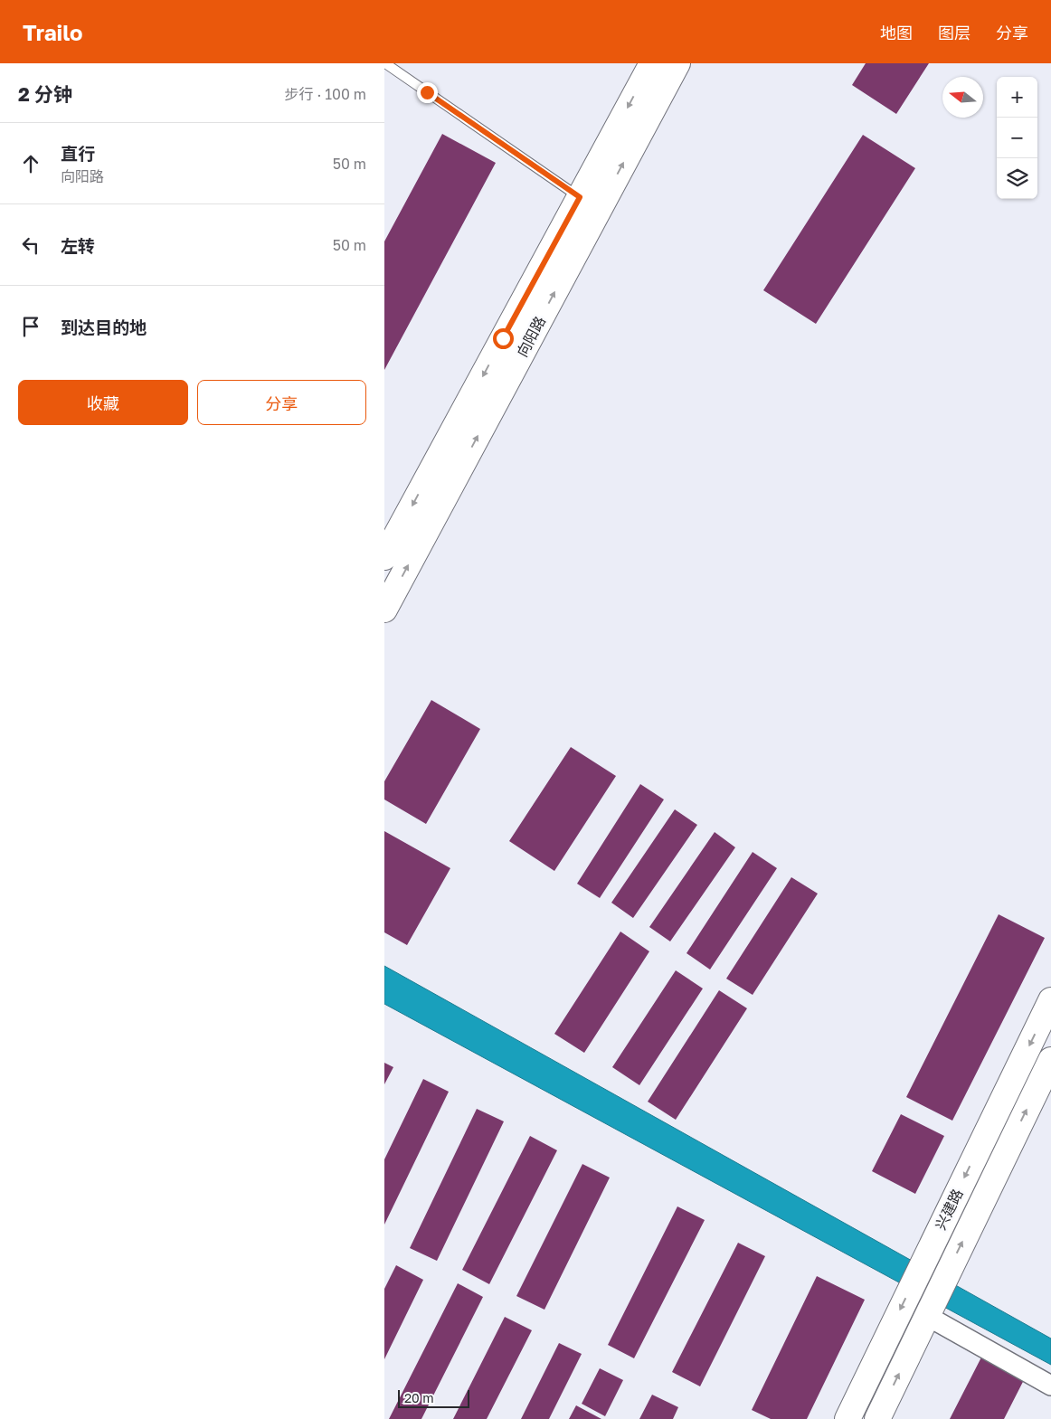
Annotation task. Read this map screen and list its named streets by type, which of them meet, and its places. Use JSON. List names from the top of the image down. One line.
{"streets":{"street":["向阳路","兴建路"]},"scale_bar":"20 m","north":"left","page":{"header":"Trailo","nav":["地图","图层","分享"],"heading":["2 分钟","步行 · 100 m"],"map_buttons":["+","−"],"list":[["直行","向阳路","50 m"],["左转","50 m"],"到达目的地"],"buttons":["收藏","分享"],"scale":"20 m"}}
